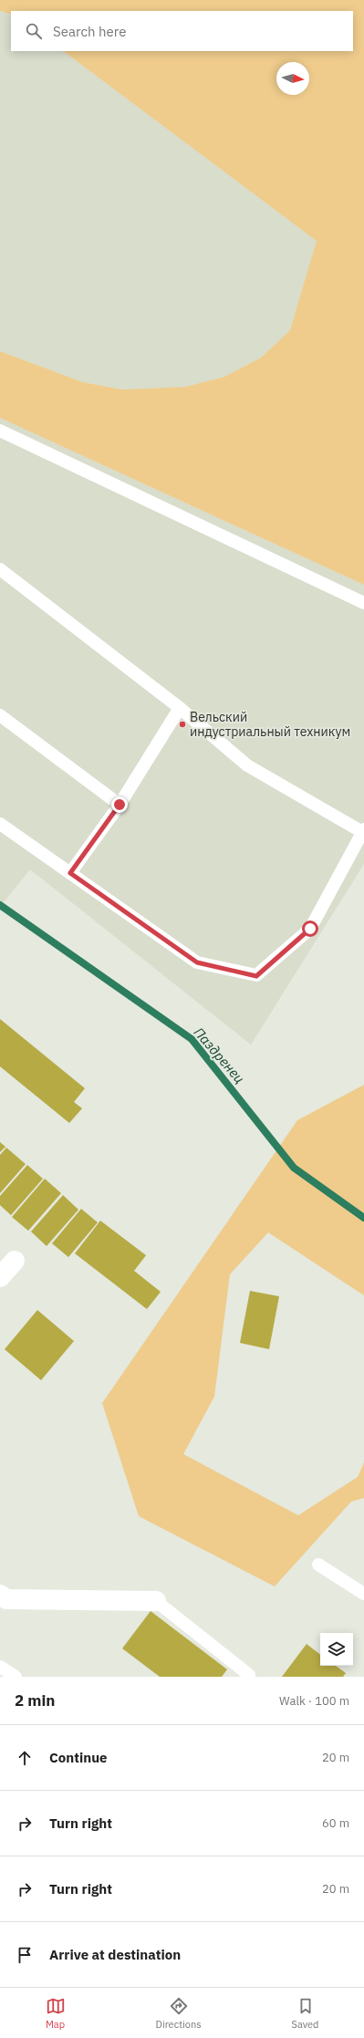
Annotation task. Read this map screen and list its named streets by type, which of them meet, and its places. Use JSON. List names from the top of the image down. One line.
{"water":["Паздренец"],"places":["Вельский индустриальный техникум"],"north":"right","page":{"search":"Search here","heading":["2 min","Walk · 100 m"],"list":[["Continue","20 m"],["Turn right","60 m"],["Turn right","20 m"],"Arrive at destination"],"nav":["Map","Directions","Saved"]}}
